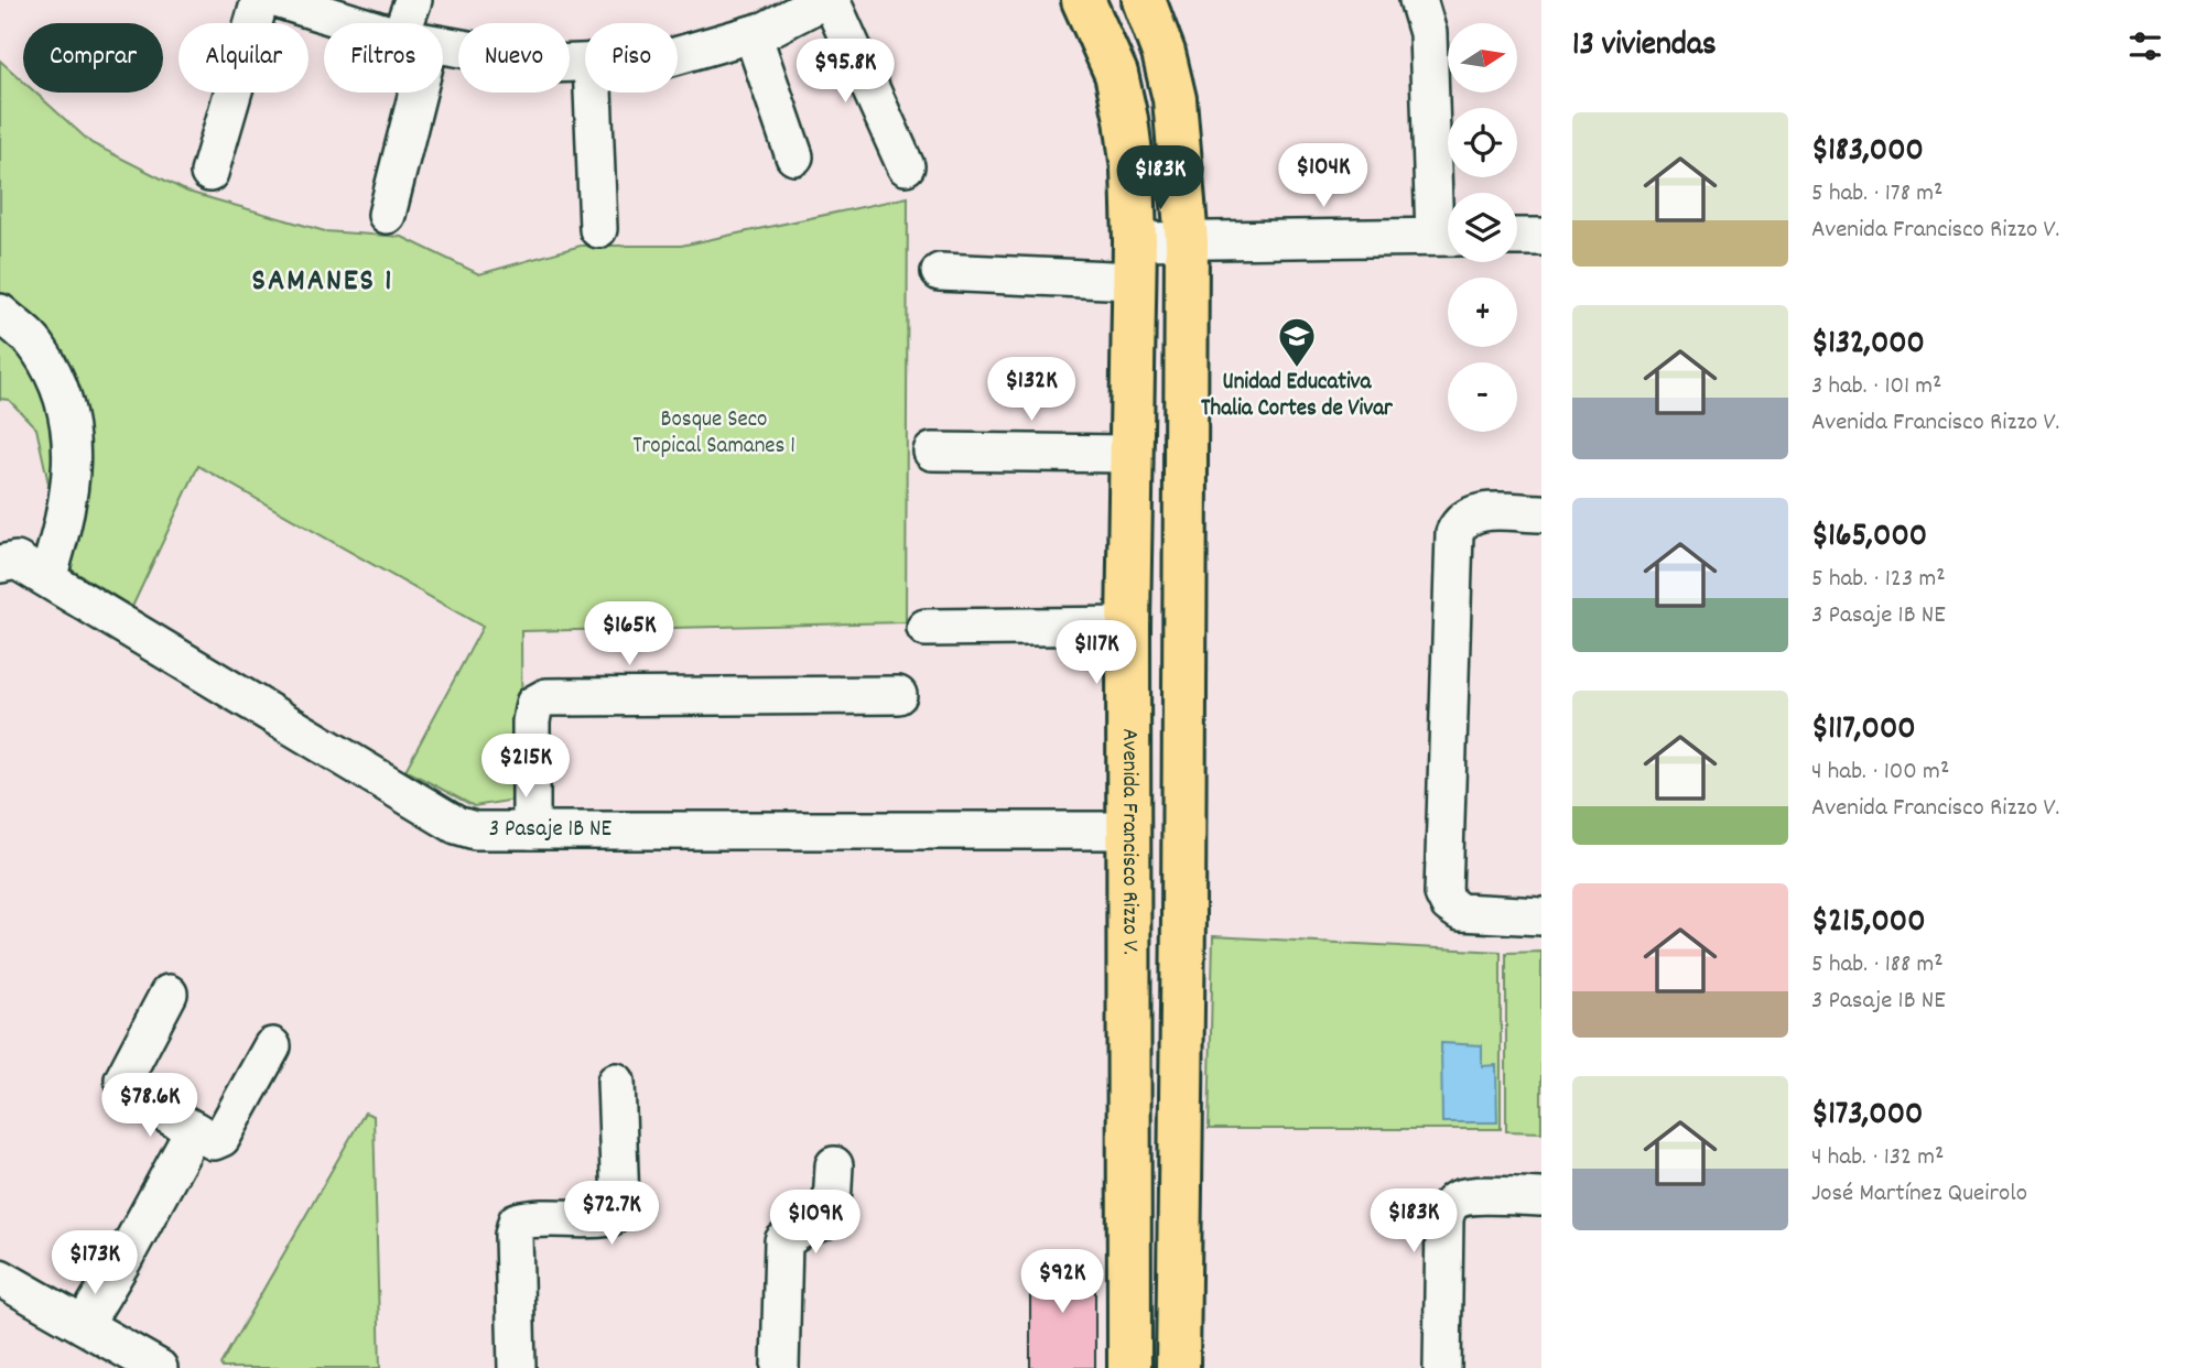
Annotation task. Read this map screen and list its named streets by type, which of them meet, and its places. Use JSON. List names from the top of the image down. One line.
{"streets":{"main road":["Avenida Francisco Rizzo V."],"street":["3 Pasaje 1B NE"]},"crossings":[["3 Pasaje 1B NE","Avenida Francisco Rizzo V."]],"districts":["SAMANES 1"],"parks":["Bosque Seco Tropical Samanes 1"],"places":{"school or university":["Unidad Educativa Thalia Cortes de Vivar"]},"north":"right","page":{"heading":"13 viviendas","map_buttons":["+","−"],"chip":["Comprar","Alquilar","Filtros","Nuevo","Piso"],"price":["$95.8K","$104K","$183K","$132K","$165K","$117K","$215K","$78.6K","$72.7K","$183K","$109K","$173K","$92K"],"list":[{"name":"$183,000","note":"5 hab. · 178 m² · Avenida Francisco Rizzo V."},{"name":"$132,000","note":"3 hab. · 101 m² · Avenida Francisco Rizzo V."},{"name":"$165,000","note":"5 hab. · 123 m² · 3 Pasaje 1B NE"},{"name":"$117,000","note":"4 hab. · 100 m² · Avenida Francisco Rizzo V."},{"name":"$215,000","note":"5 hab. · 188 m² · 3 Pasaje 1B NE"},{"name":"$173,000","note":"4 hab. · 132 m² · José Martínez Queirolo"}]}}
